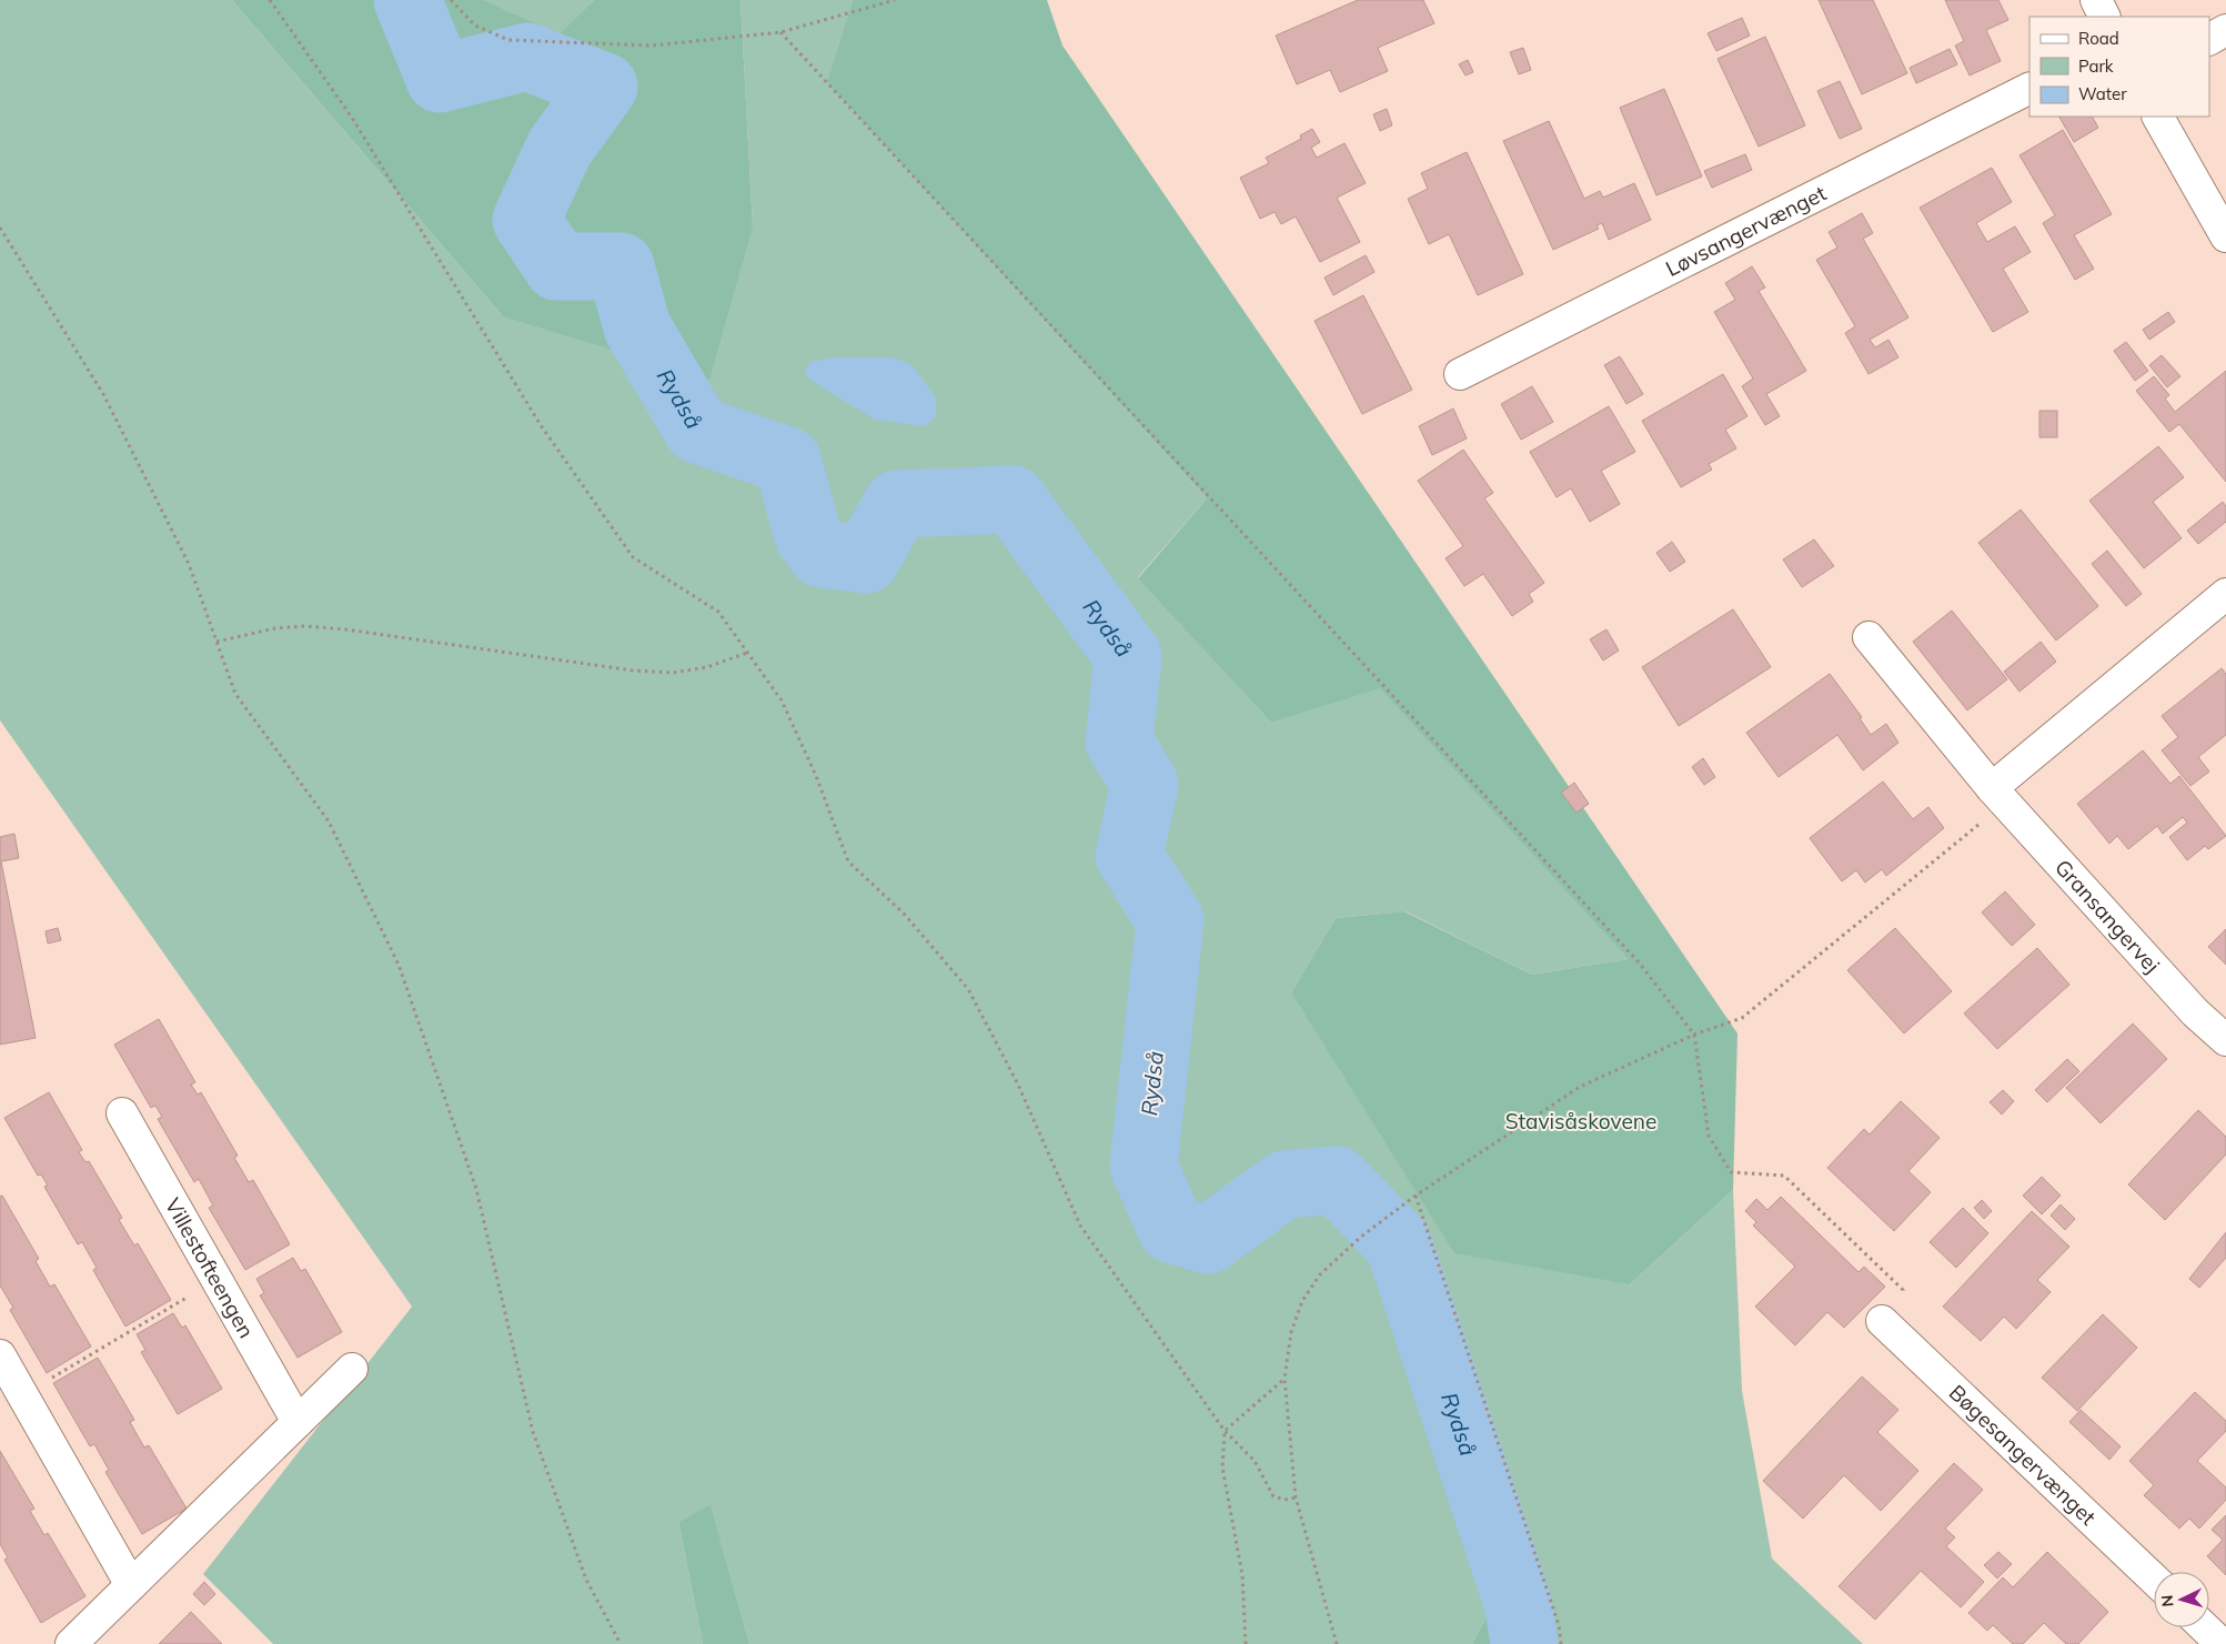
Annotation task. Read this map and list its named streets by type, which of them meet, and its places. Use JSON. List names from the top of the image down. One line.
{"streets":{"street":["Løvsangervænget","Gransangervej","Villestofteengen","Bøgesangervænget"]},"water":["Rydså"],"parks":["Stavisåskovene"],"legend":["Road","Park","Water"],"north":"left"}
